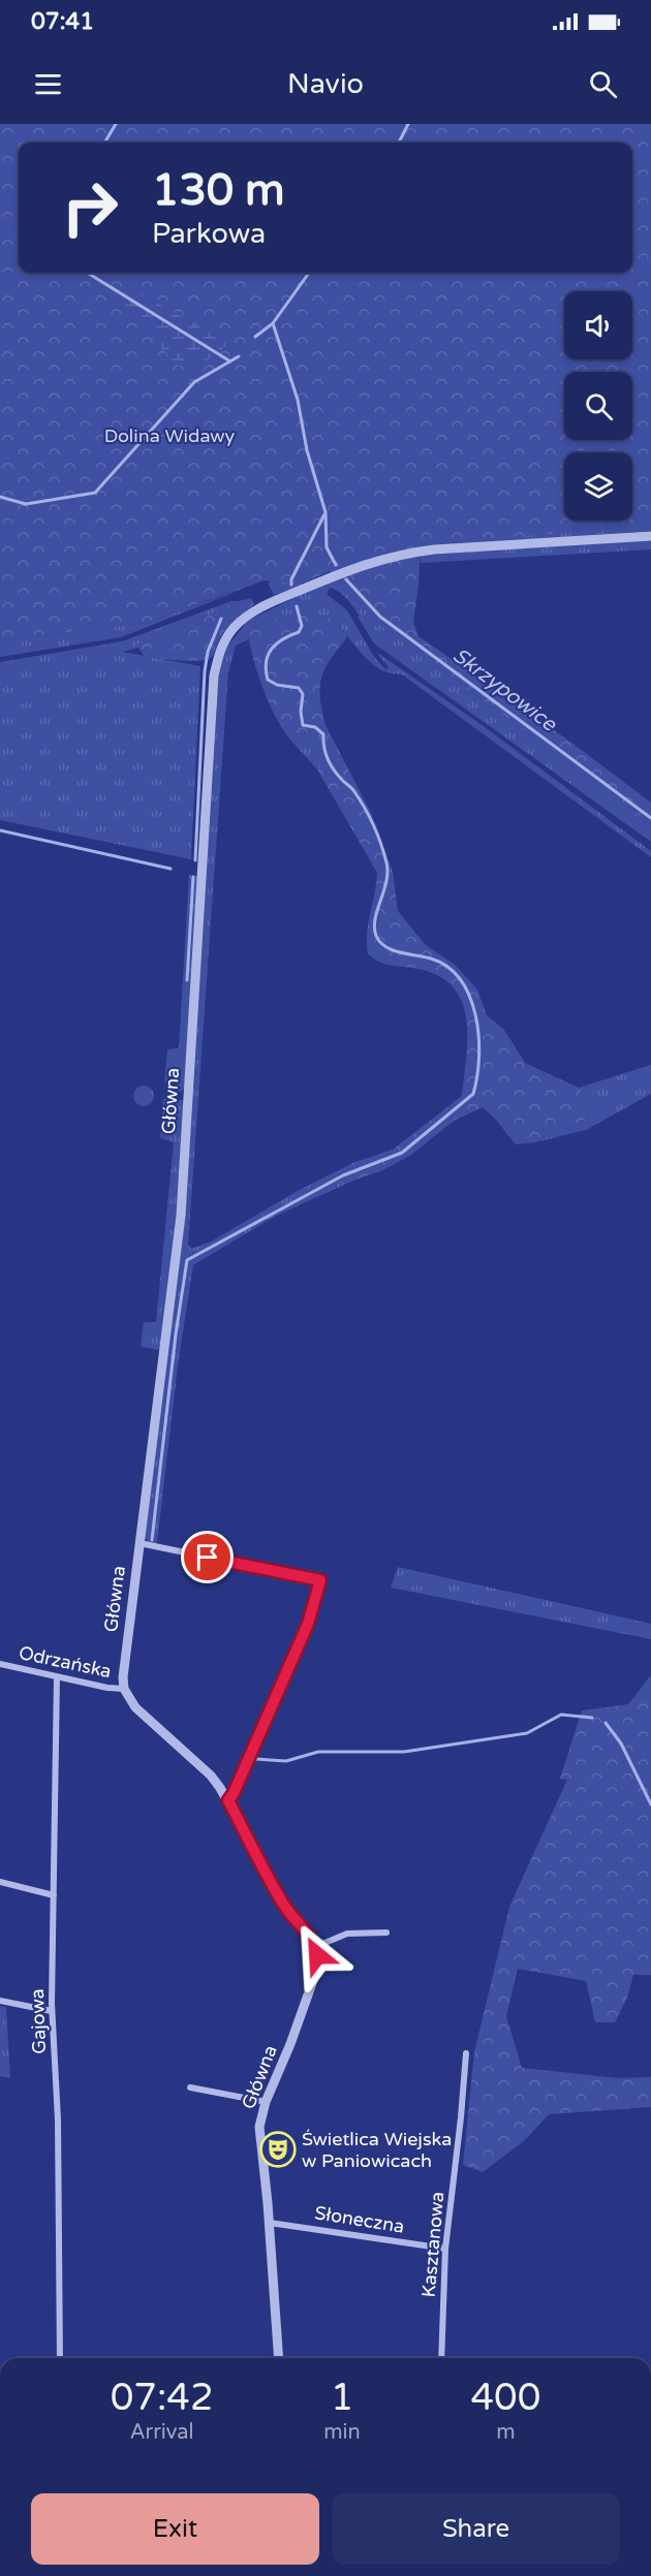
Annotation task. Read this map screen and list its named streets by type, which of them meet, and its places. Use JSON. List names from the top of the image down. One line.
{"streets":{"street":["Główna","Odrzańska","Gajowa","Słoneczna","Kasztanowa"]},"crossings":[["Główna","Odrzańska"],["Główna","Słoneczna"],["Odrzańska","Gajowa"],["Słoneczna","Kasztanowa"]],"water":["Skrzypowice"],"parks":["Dolina Widawy"],"places":{"theatre":["Świetlica Wiejska w Paniowicach"]},"page":{"status":"07:41","header":"Navio","turn":["130 m","Parkowa"],"eta":["07:42","Arrival","1","min","400","m"],"buttons":["Exit","Share"]}}
